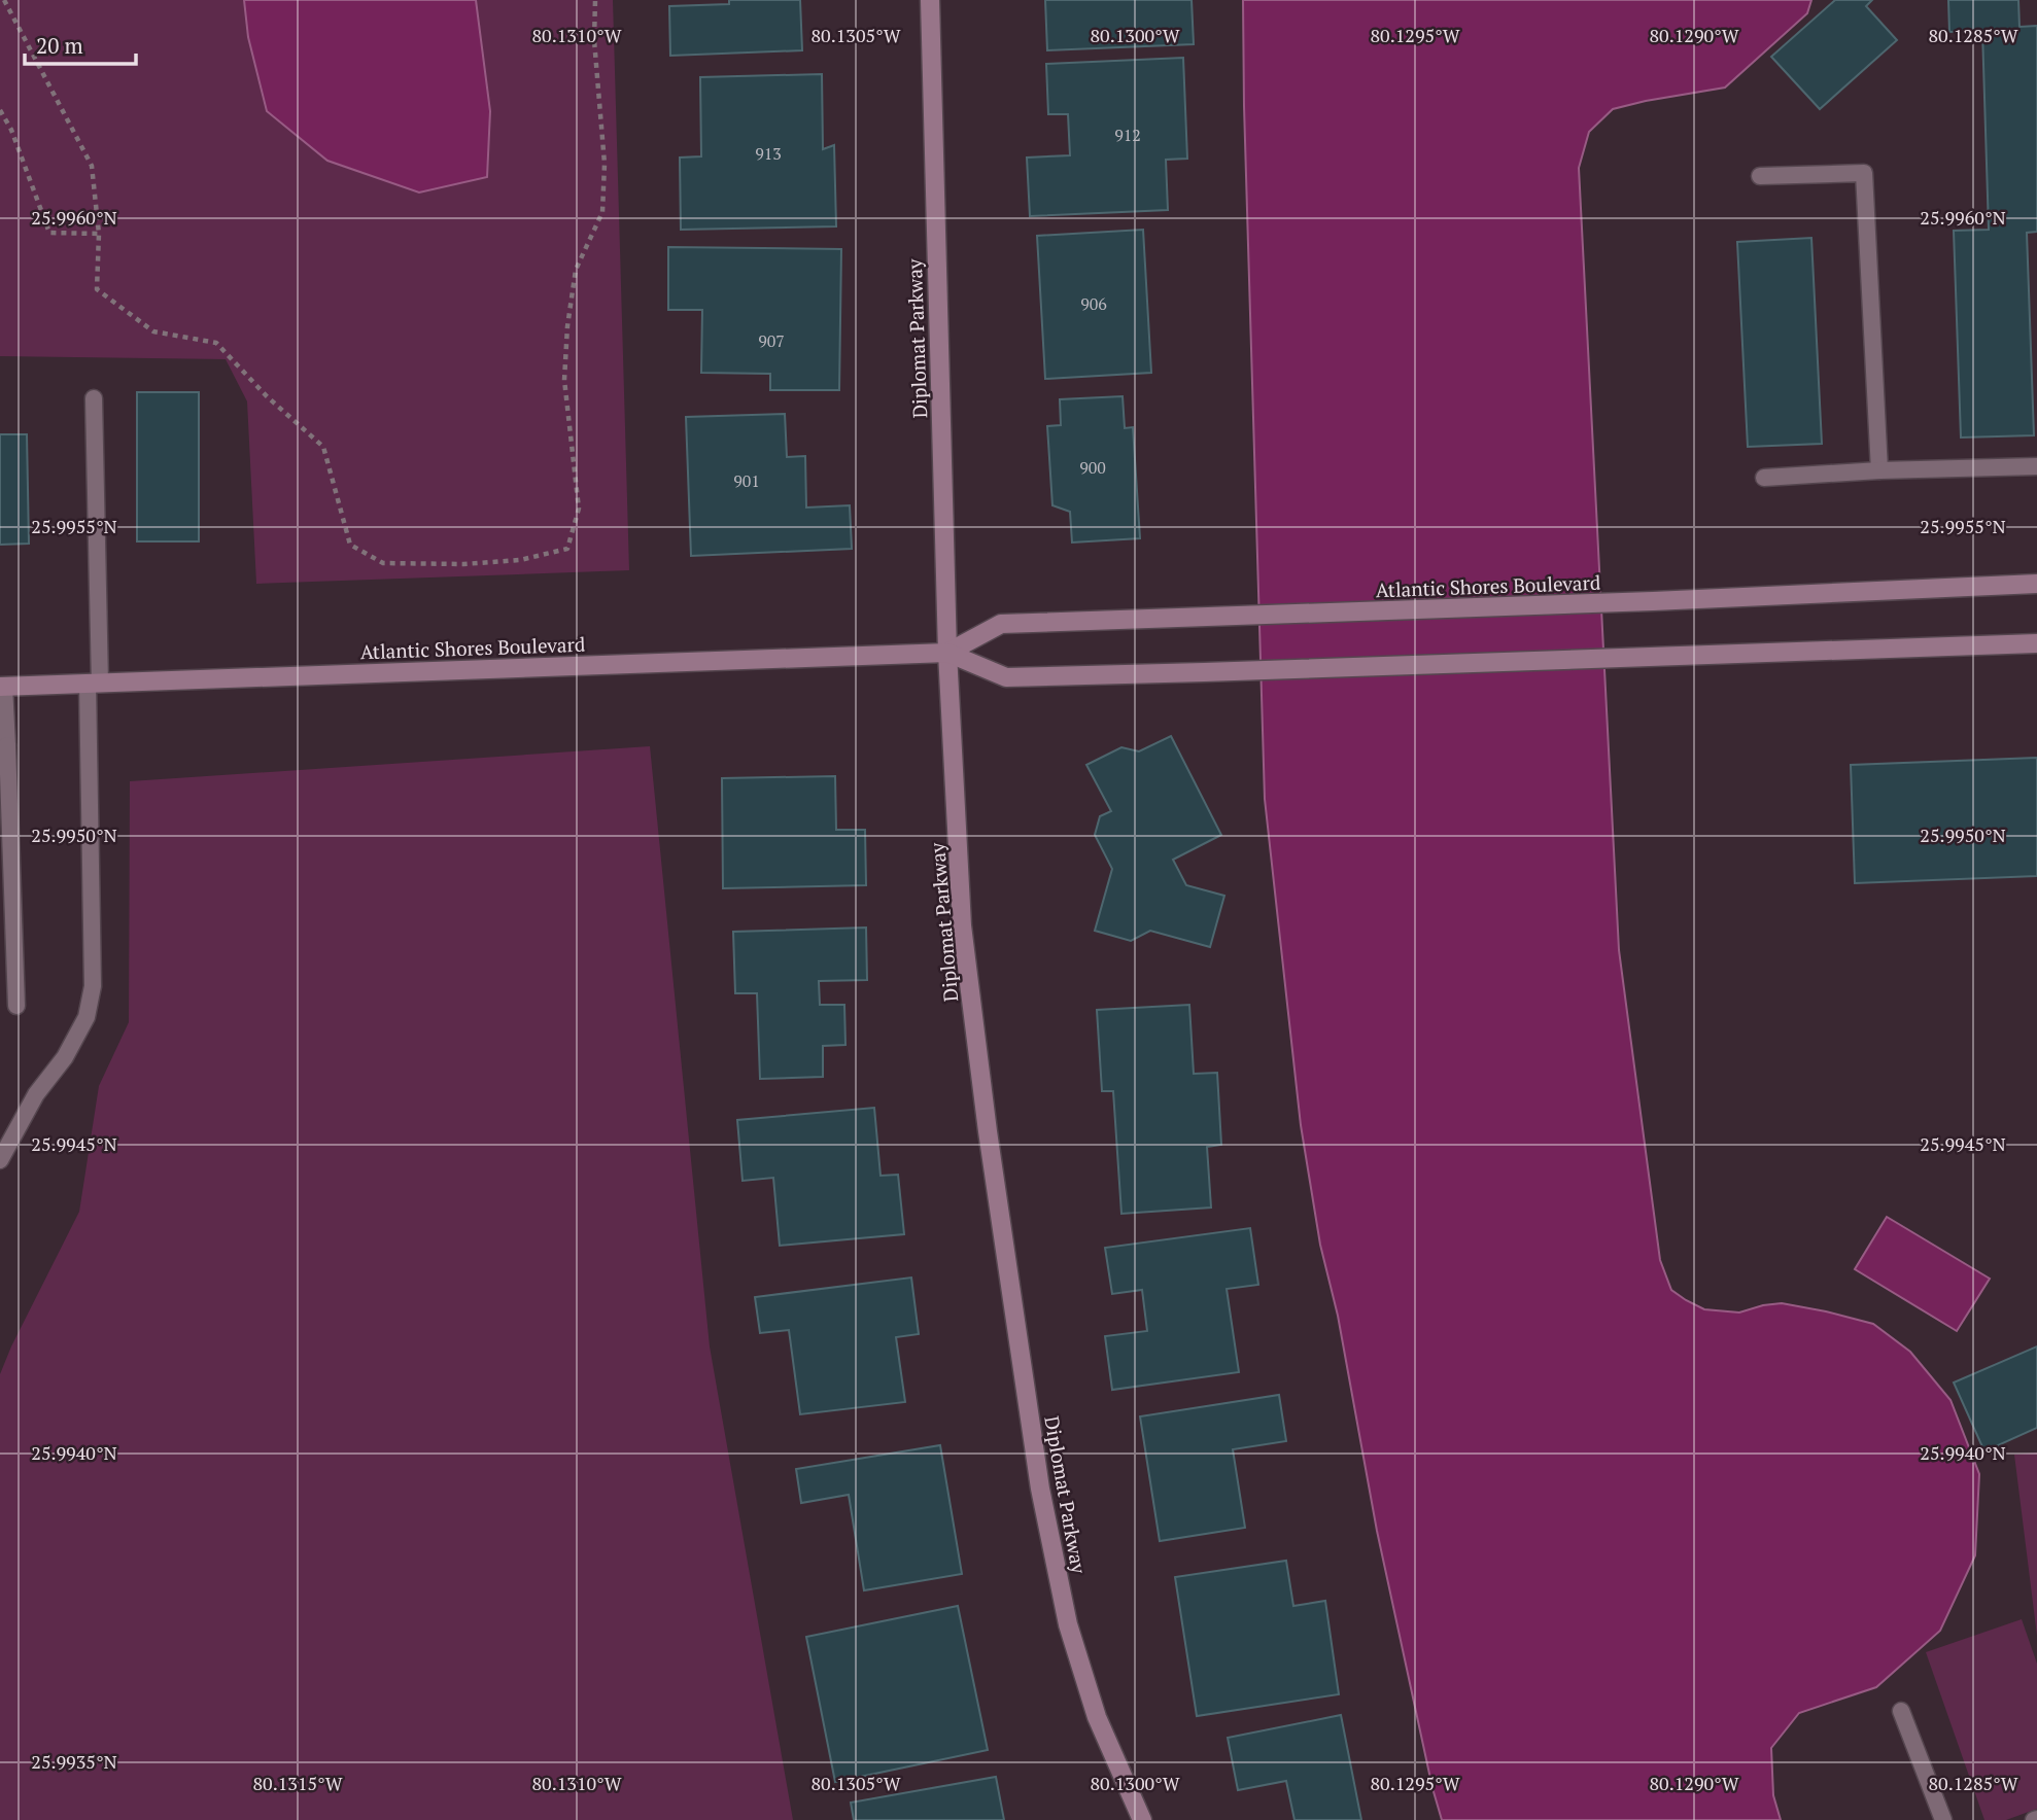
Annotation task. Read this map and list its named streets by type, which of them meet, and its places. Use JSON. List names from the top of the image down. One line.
{"streets":{"street":["Diplomat Parkway","Atlantic Shores Boulevard"]},"crossings":[["Diplomat Parkway","Atlantic Shores Boulevard"]],"house_numbers":["912","913","906","907","900","901"],"scale_bar":"20 m","coordinates":["80.1310°W","80.1305°W","80.1300°W","80.1295°W","80.1290°W","80.1285°W","25.9960°N","25.9955°N","25.9950°N","25.9945°N","25.9940°N","25.9935°N","80.1315°W"]}
